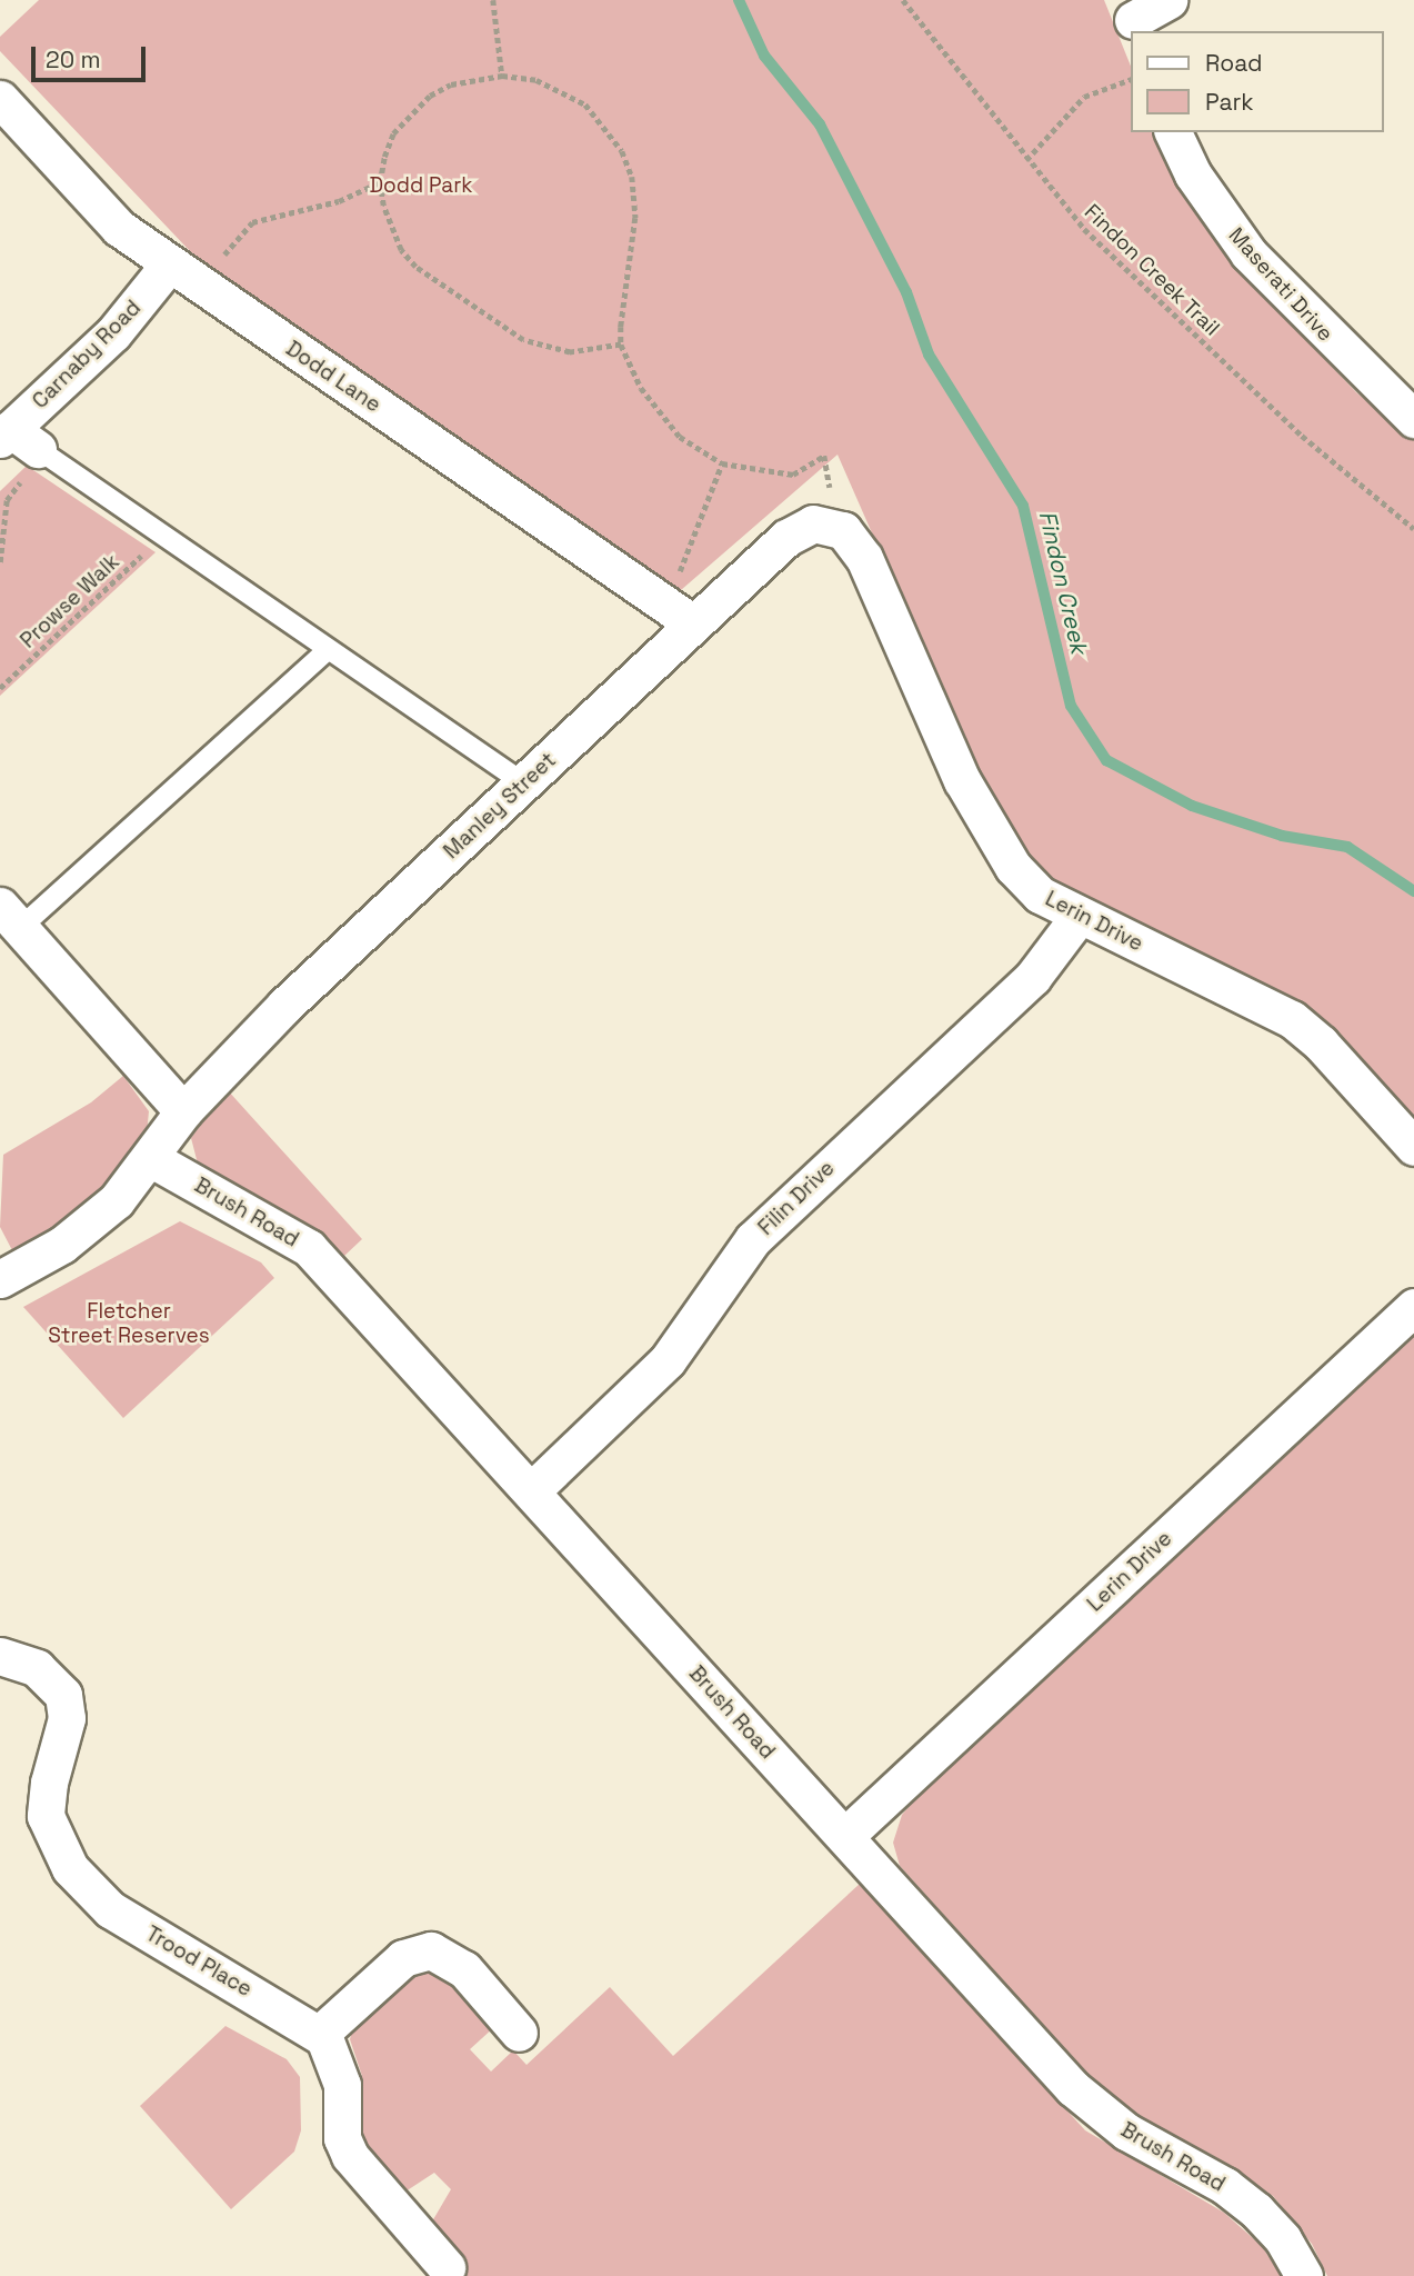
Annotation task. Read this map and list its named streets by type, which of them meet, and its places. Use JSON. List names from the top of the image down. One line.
{"streets":{"street":["Maserati Drive","Carnaby Road","Dodd Lane","Manley Street","Lerin Drive","Filin Drive","Brush Road","Trood Place"],"path":["Findon Creek Trail","Prowse Walk"]},"crossings":[["Carnaby Road","Dodd Lane"],["Dodd Lane","Manley Street"],["Manley Street","Lerin Drive"],["Manley Street","Brush Road"],["Lerin Drive","Filin Drive"],["Lerin Drive","Brush Road"],["Filin Drive","Brush Road"]],"water":["Findon Creek"],"parks":["Dodd Park","Fletcher Street Reserves"],"legend":["Road","Park"],"scale_bar":"20 m"}
